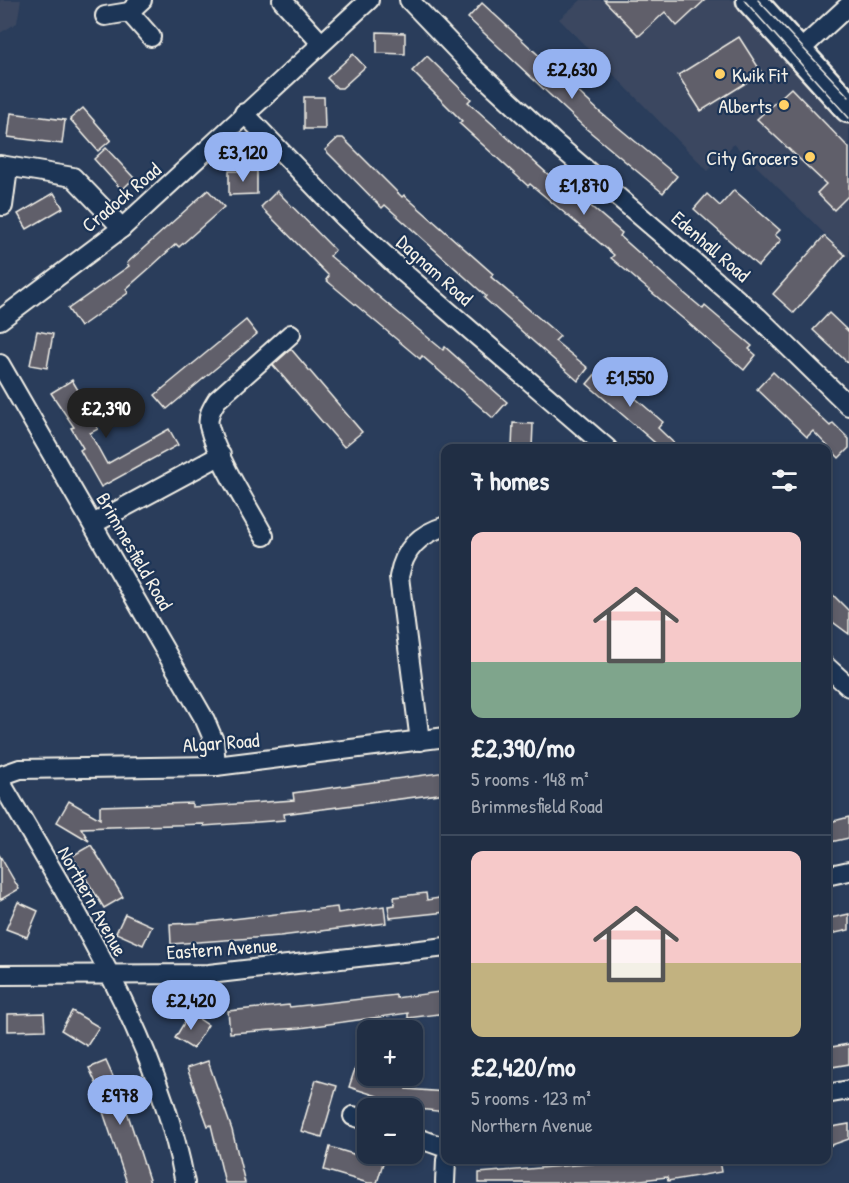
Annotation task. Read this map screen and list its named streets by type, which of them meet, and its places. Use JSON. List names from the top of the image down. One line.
{"streets":{"street":["Cradock Road","Edenhall Road","Dagnam Road","Brimmesfield Road","Algar Road","Northern Avenue","Eastern Avenue"]},"crossings":[["Cradock Road","Dagnam Road"],["Brimmesfield Road","Algar Road"],["Northern Avenue","Eastern Avenue"]],"places":["Kwik Fit","Alberts","City Grocers"],"page":{"price":["£2,630","£3,120","£1,870","£1,550","£2,390","£2,420","£978"],"heading":"7 homes","list":[{"name":"£2,390/mo","note":"5 rooms · 148 m² · Brimmesfield Road"},{"name":"£2,420/mo","note":"5 rooms · 123 m² · Northern Avenue"}],"map_buttons":["+","−"]}}
